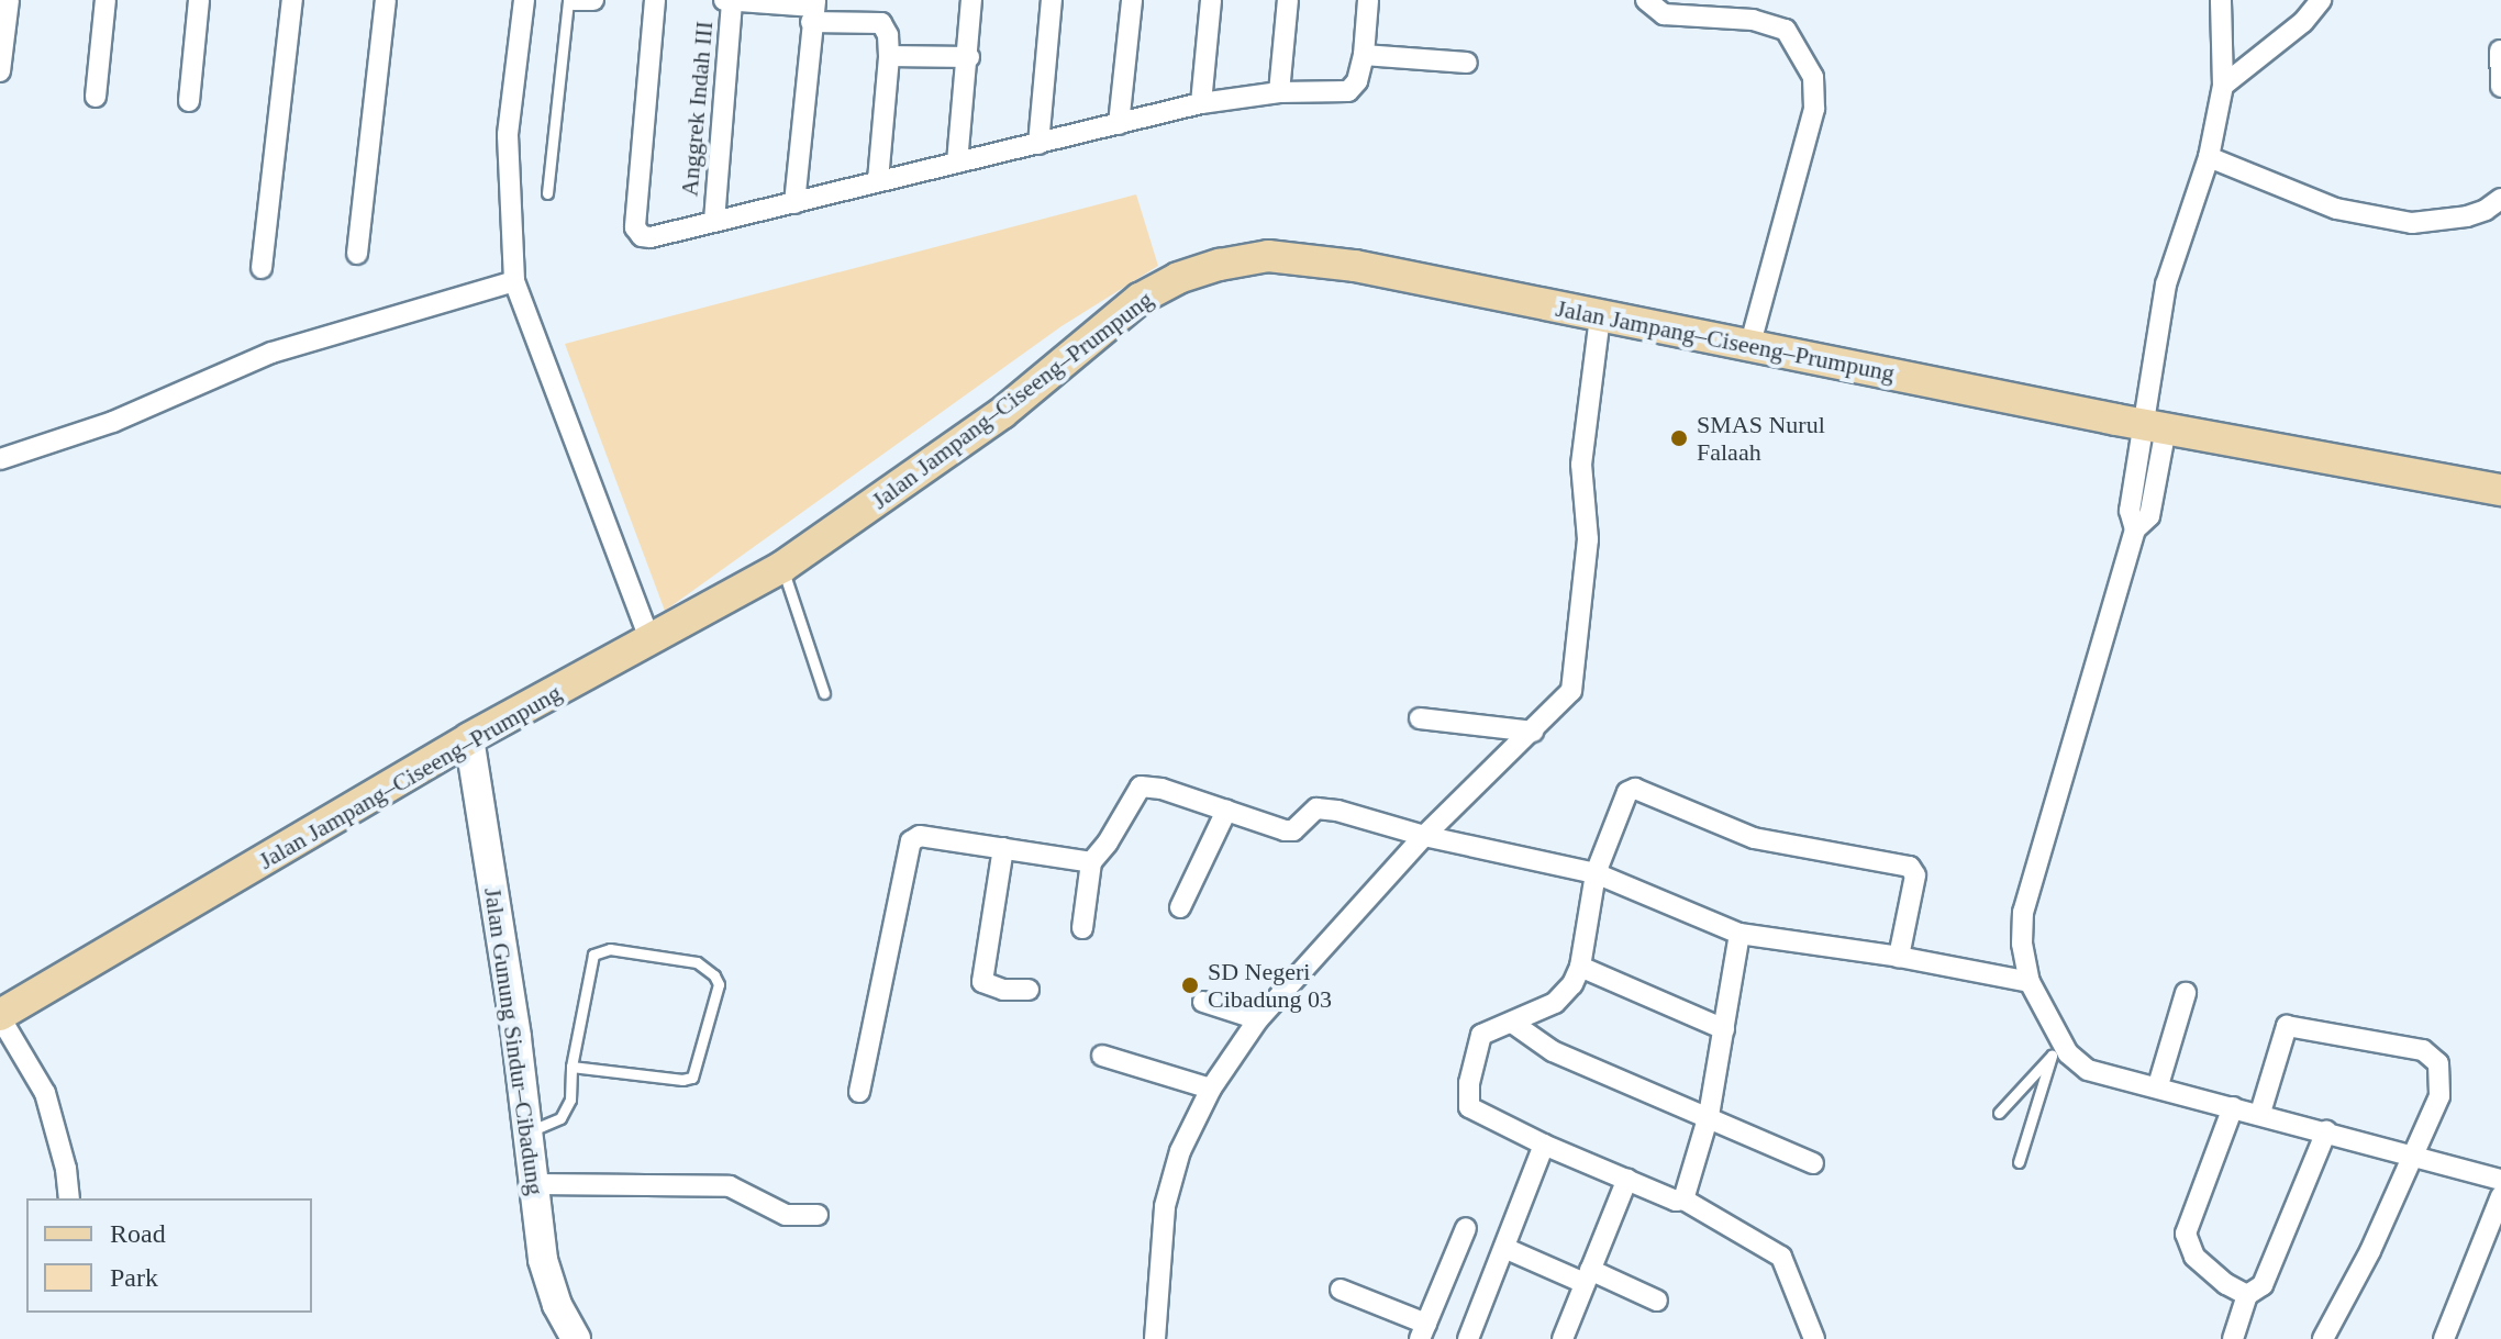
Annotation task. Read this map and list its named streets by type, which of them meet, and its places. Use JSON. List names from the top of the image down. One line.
{"streets":{"main road":["Jalan Jampang–Ciseeng–Prumpung"],"street":["Anggrek Indah III","Jalan Gunung Sindur–Cibadung"]},"crossings":[["Jalan Jampang–Ciseeng–Prumpung","Jalan Gunung Sindur–Cibadung"]],"places":["SMAS Nurul Falaah","SD Negeri Cibadung 03"],"legend":["Road","Park"]}
